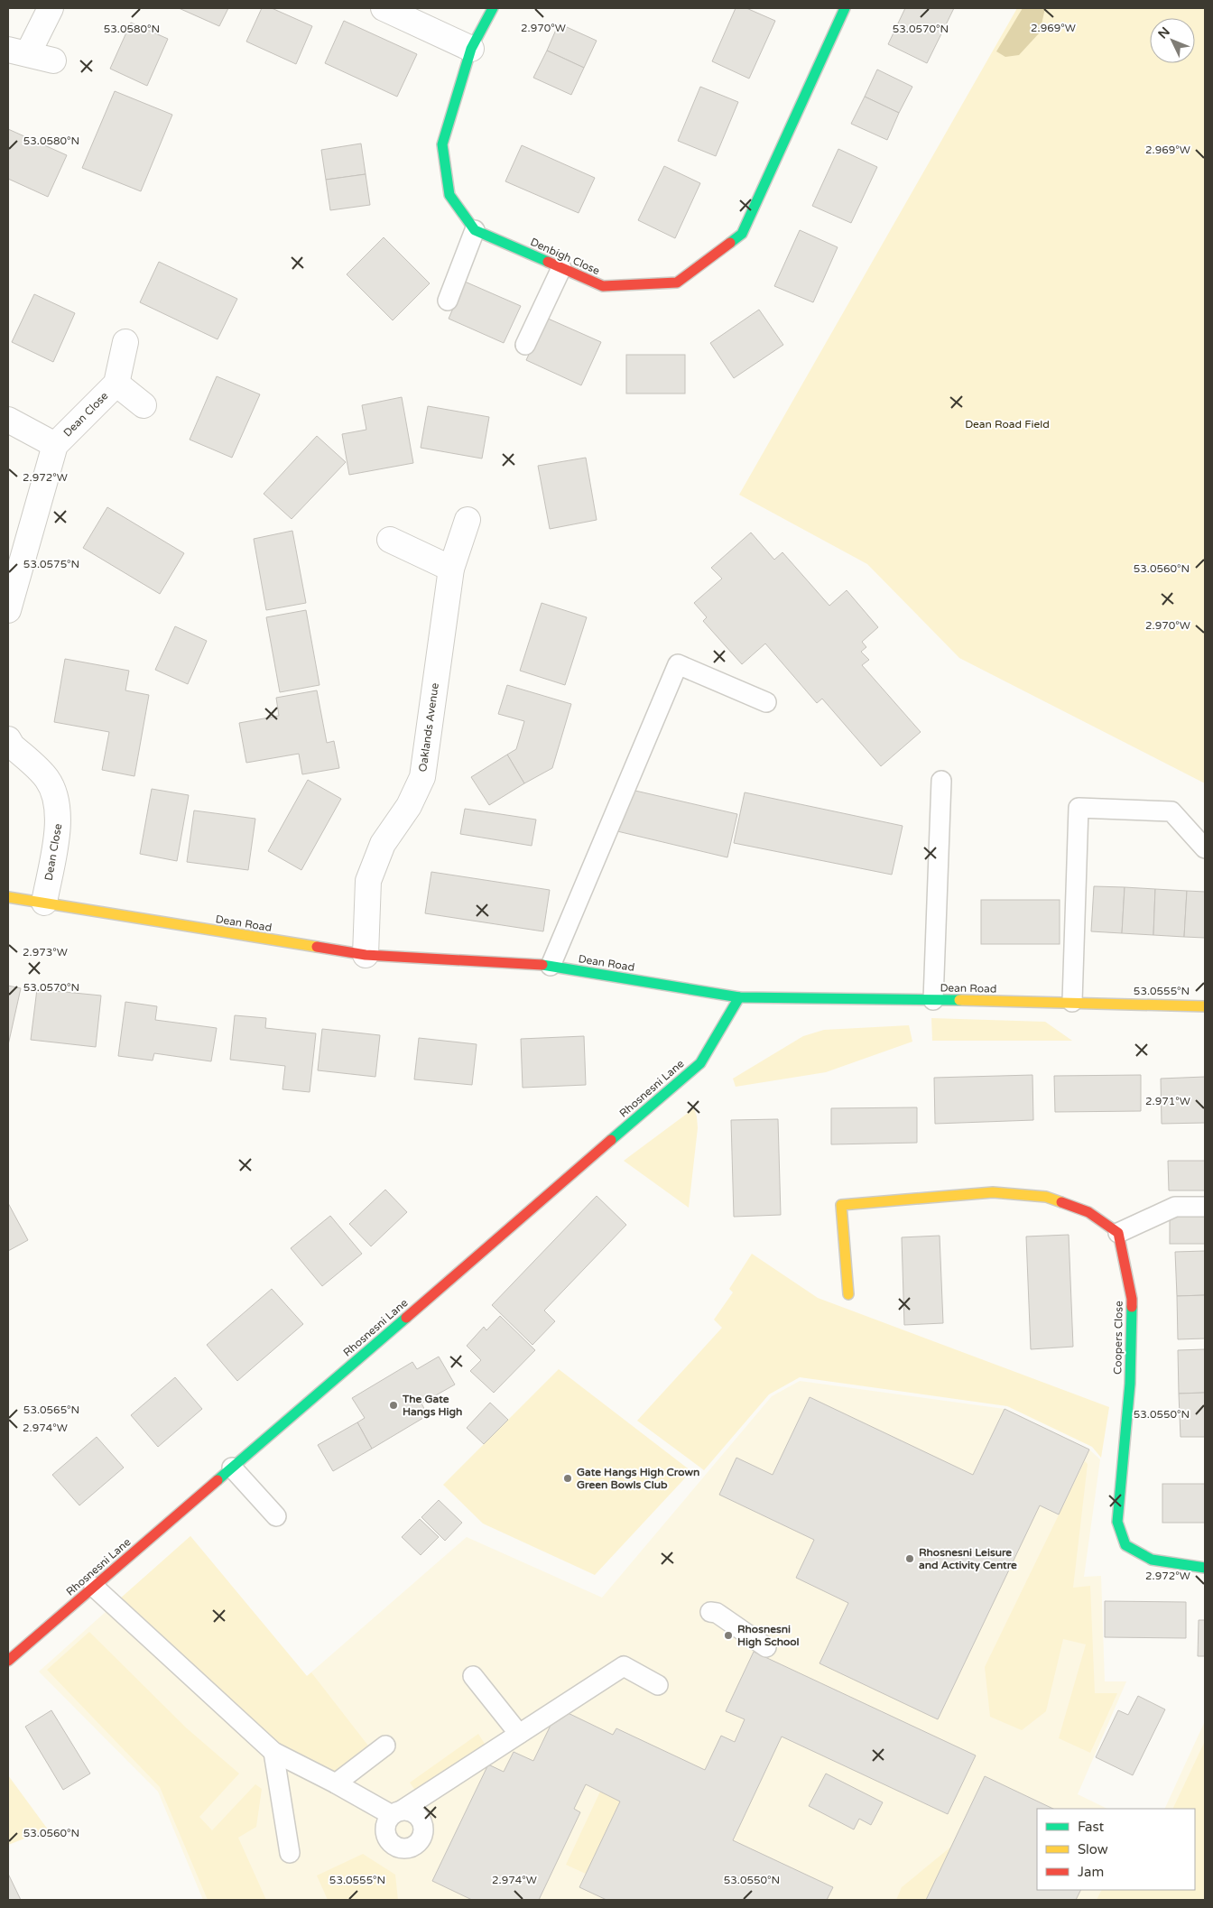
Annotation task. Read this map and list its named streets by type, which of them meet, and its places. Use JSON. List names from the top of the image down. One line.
{"streets":{"street":["Denbigh Close","Dean Close","Oaklands Avenue","Dean Road","Rhosnesni Lane","Coopers Close"]},"crossings":[["Dean Close","Dean Road"],["Oaklands Avenue","Dean Road"],["Dean Road","Rhosnesni Lane"]],"parks":["Dean Road Field"],"places":["The Gate Hangs High","Gate Hangs High Crown Green Bowls Club","Rhosnesni Leisure and Activity Centre","Rhosnesni High School"],"legend":["Fast","Slow","Jam"],"north":"top left","coordinates":["2.969°W","2.970°W","53.0580°N","53.0570°N","2.972°W","53.0575°N","53.0560°N","2.973°W","53.0555°N","2.971°W","53.0565°N","53.0550°N","2.974°W"]}
